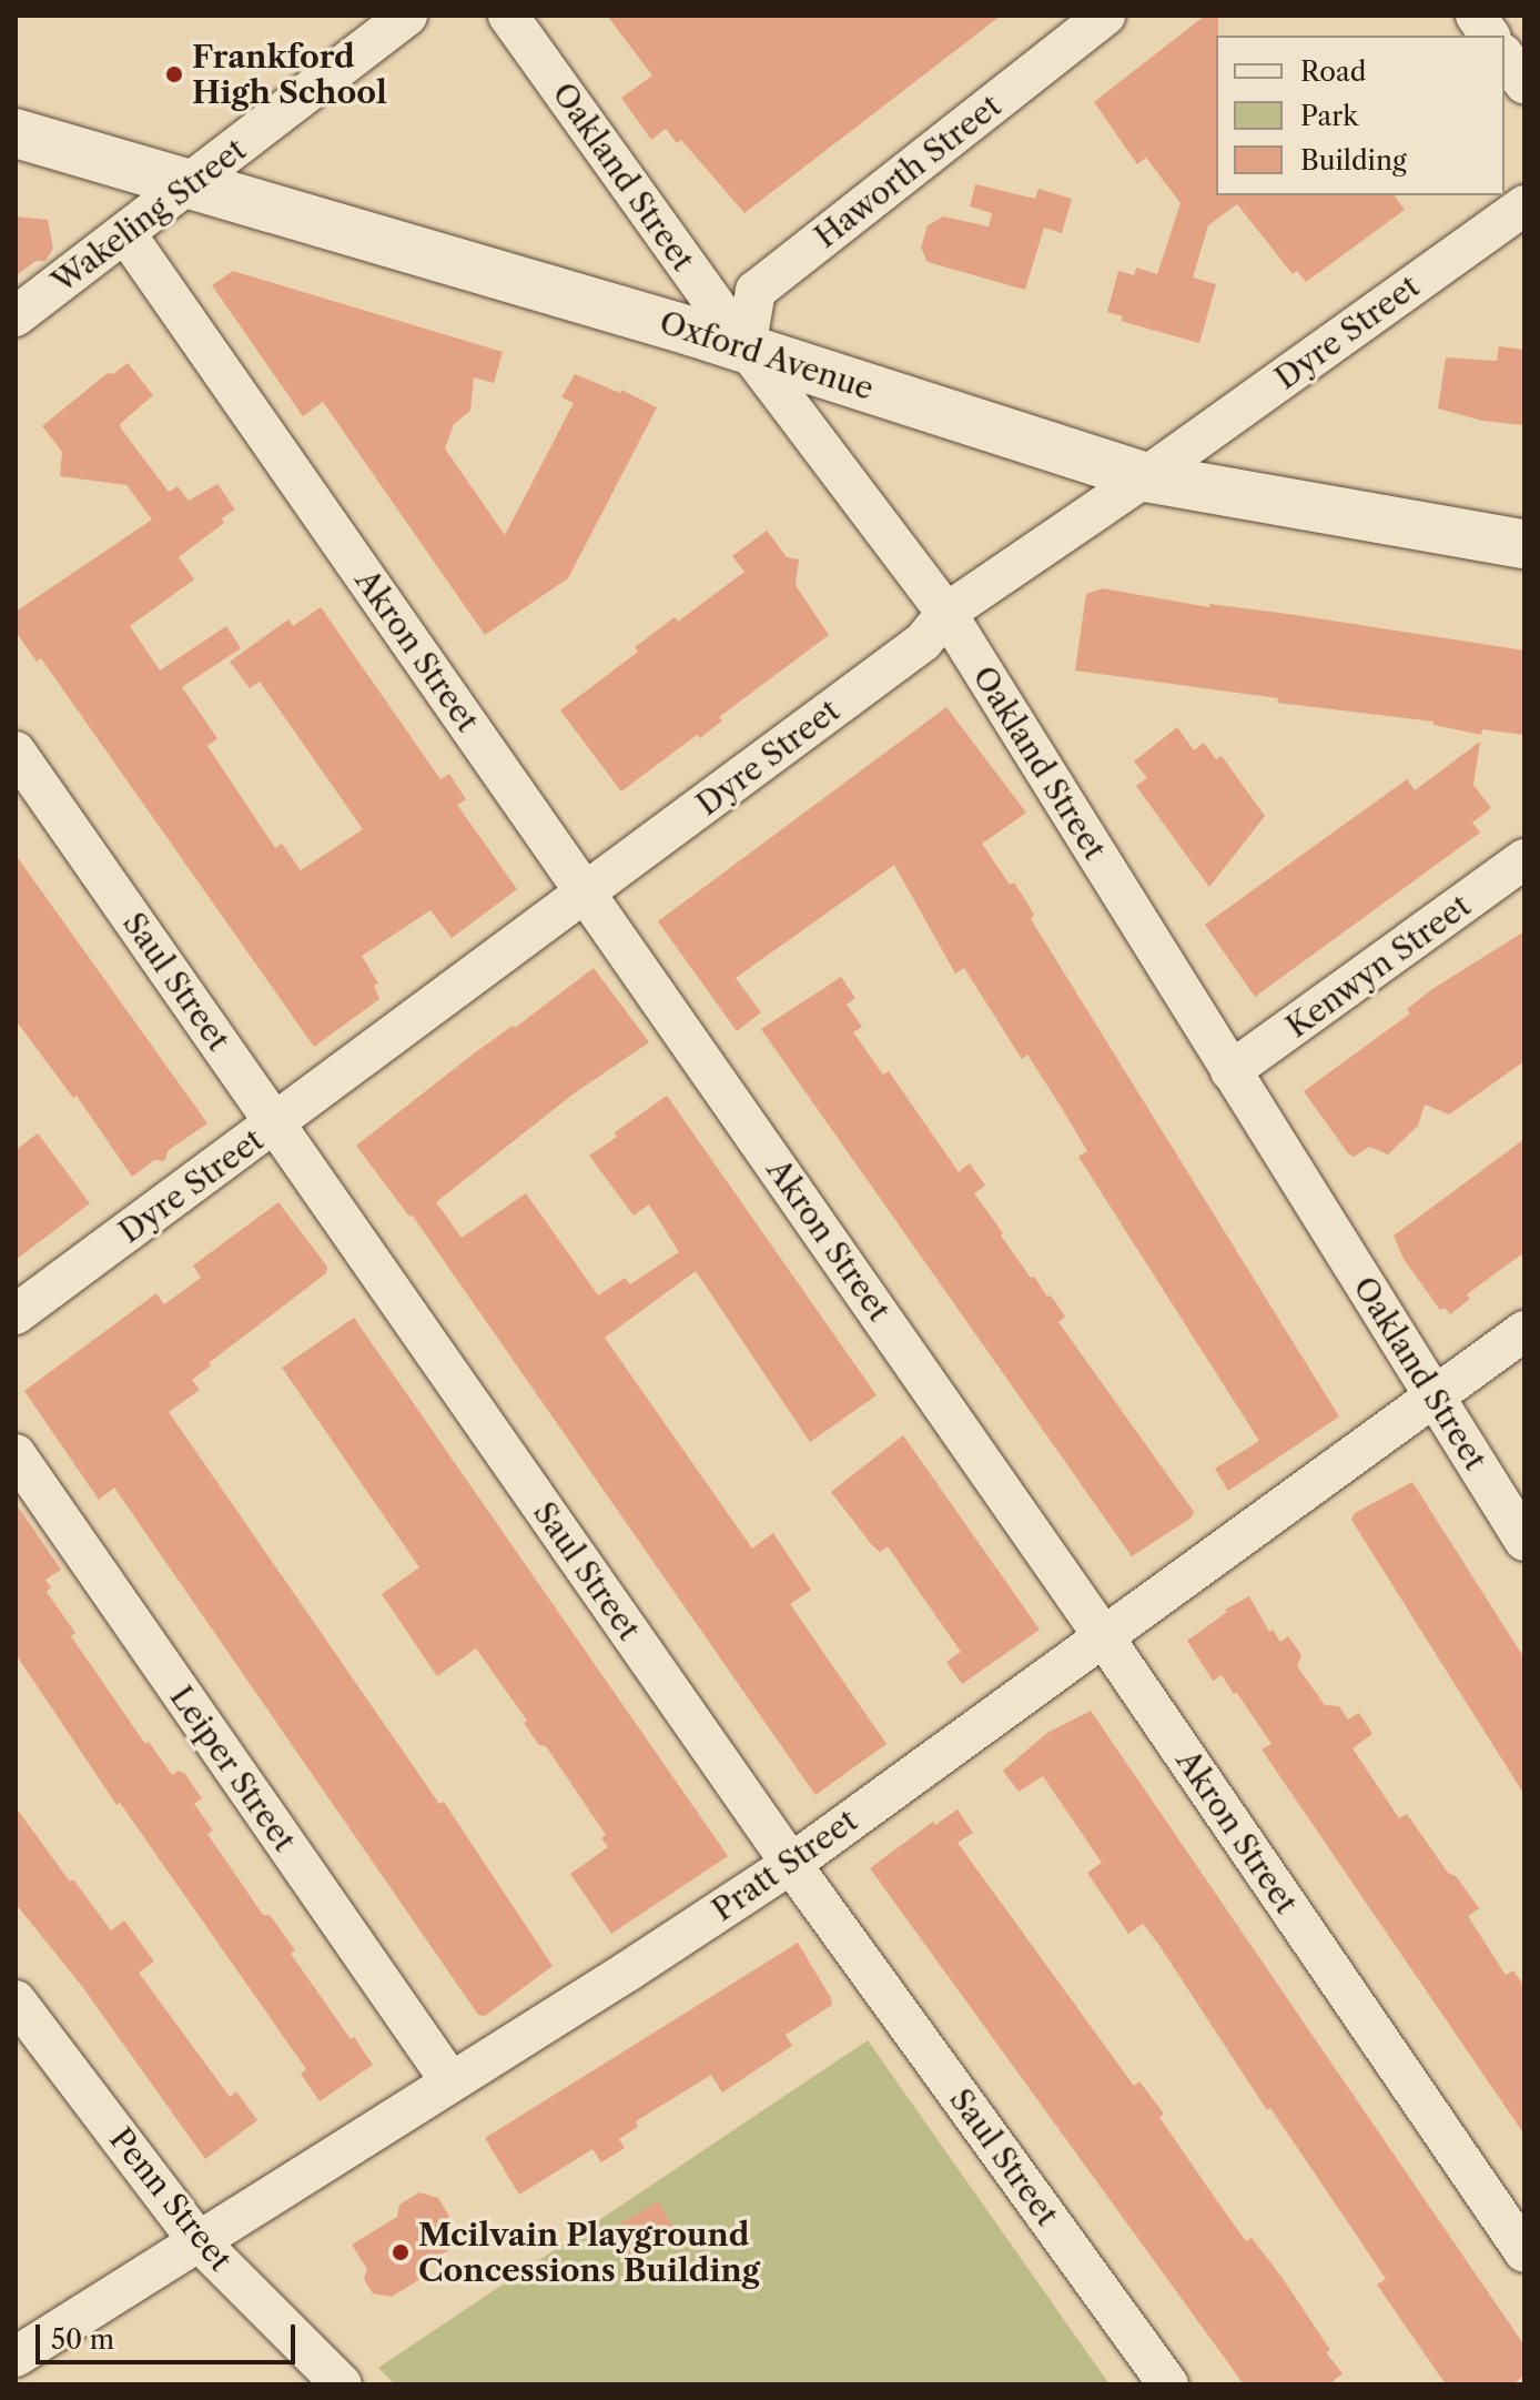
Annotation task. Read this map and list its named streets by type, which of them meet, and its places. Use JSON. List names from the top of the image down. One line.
{"streets":{"street":["Haworth Street","Oakland Street","Wakeling Street","Dyre Street","Oxford Avenue","Akron Street","Kenwyn Street","Saul Street","Leiper Street","Pratt Street","Penn Street"]},"crossings":[["Haworth Street","Oakland Street"],["Haworth Street","Oxford Avenue"],["Oakland Street","Dyre Street"],["Oakland Street","Oxford Avenue"],["Oakland Street","Kenwyn Street"],["Oakland Street","Pratt Street"],["Wakeling Street","Oxford Avenue"],["Wakeling Street","Akron Street"],["Dyre Street","Oxford Avenue"],["Dyre Street","Akron Street"],["Dyre Street","Saul Street"],["Akron Street","Pratt Street"],["Saul Street","Pratt Street"],["Leiper Street","Pratt Street"],["Pratt Street","Penn Street"]],"places":["Frankford High School","Mcilvain Playground Concessions Building"],"legend":["Road","Park","Building"],"scale_bar":"50 m"}
